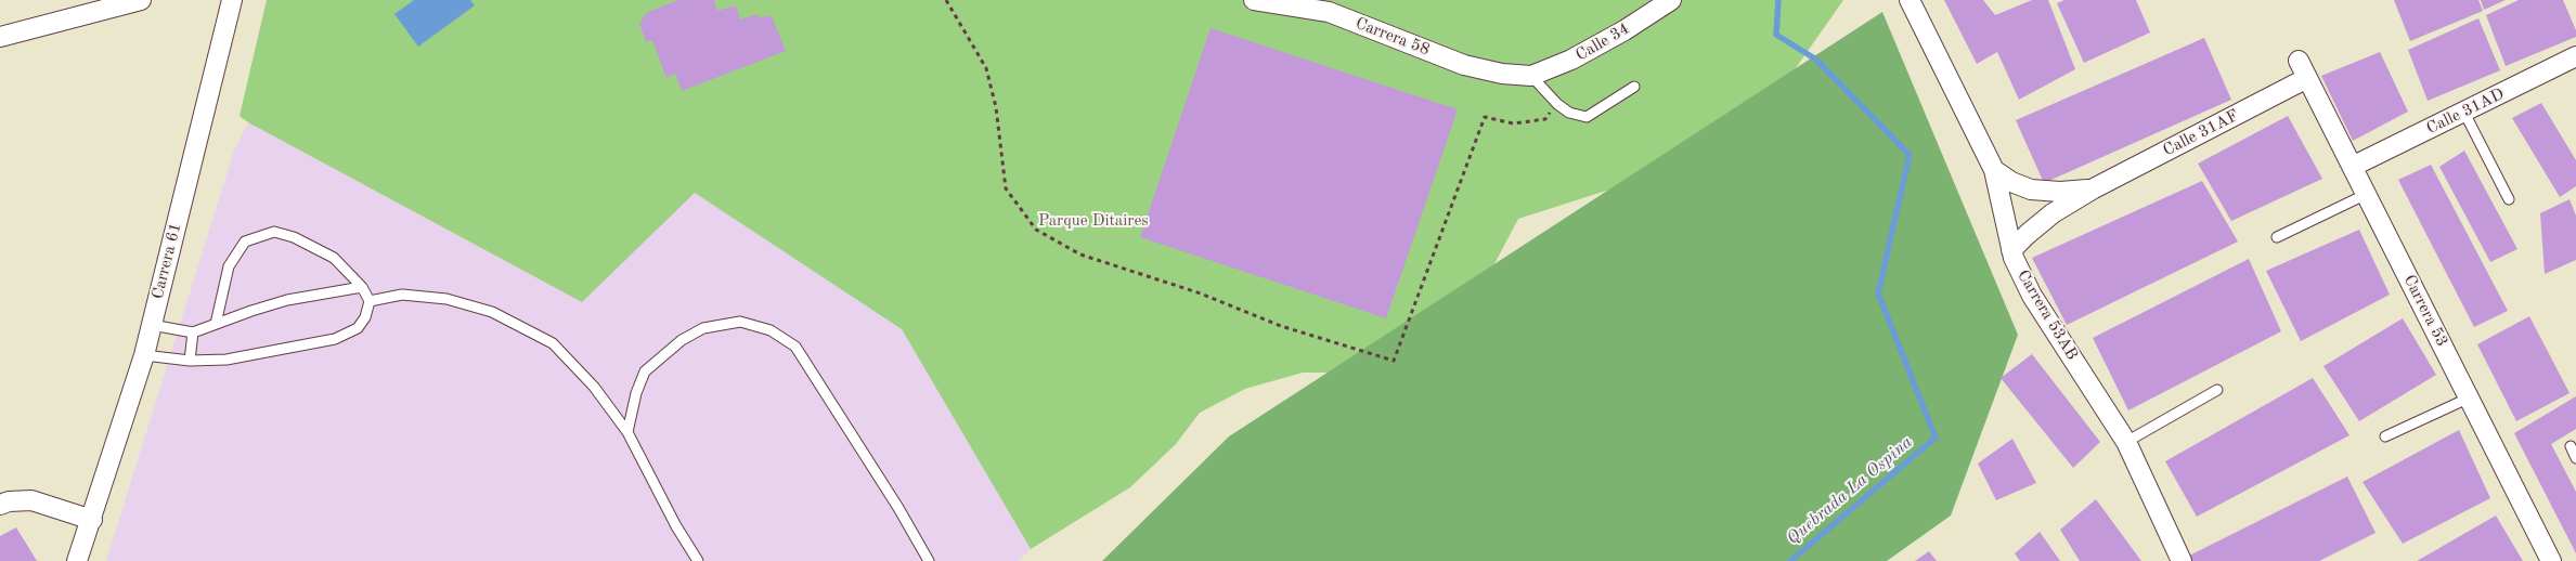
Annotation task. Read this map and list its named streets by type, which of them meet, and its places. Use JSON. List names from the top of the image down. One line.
{"streets":{"street":["Carrera 58","Calle 34","Calle 31AD","Calle 31AF","Carrera 61","Carrera 53","Carrera 53AB"]},"crossings":[["Carrera 58","Calle 34"],["Calle 31AD","Carrera 53"],["Calle 31AF","Carrera 53"],["Calle 31AF","Carrera 53AB"]],"water":["Quebrada La Ospina"],"parks":["Parque Ditaires"]}
